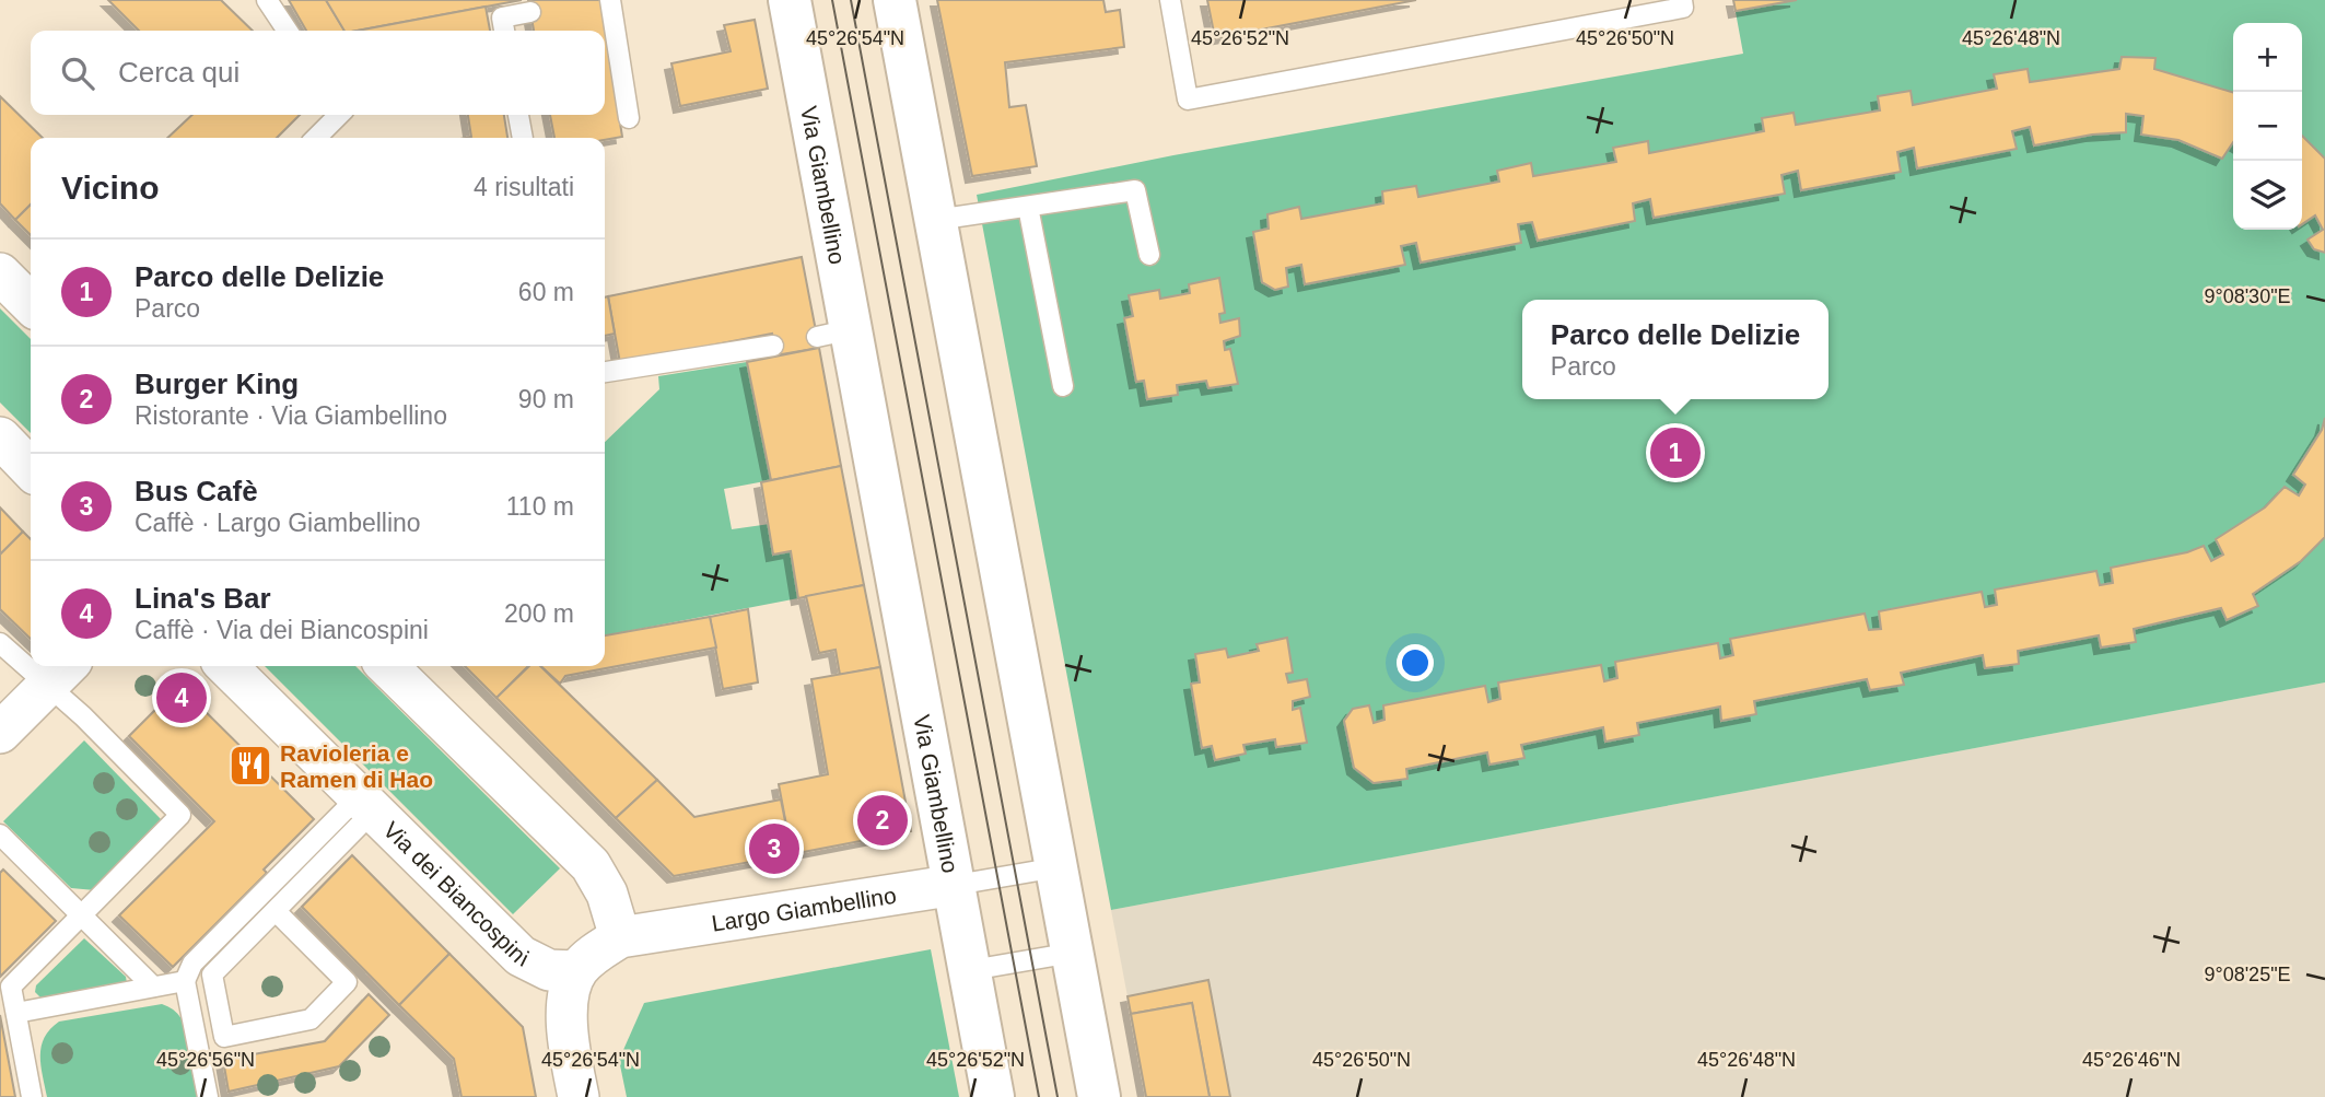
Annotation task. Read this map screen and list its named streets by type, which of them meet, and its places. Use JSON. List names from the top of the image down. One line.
{"streets":{"street":["Via Giambellino","Via dei Biancospini","Largo Giambellino"]},"crossings":[["Via Giambellino","Largo Giambellino"],["Via dei Biancospini","Largo Giambellino"]],"places":{"restaurant":["Ravioleria e Ramen di Hao"]},"page":{"map_buttons":["+","−"],"search":"Cerca qui","heading":["Vicino","4 risultati"],"list":[{"mark":"1","name":"Parco delle Delizie","note":"Parco","value":"60 m"},{"mark":"2","name":"Burger King","note":"Ristorante · Via Giambellino","value":"90 m"},{"mark":"3","name":"Bus Cafè","note":"Caffè · Largo Giambellino","value":"110 m"},{"mark":"4","name":"Lina's Bar","note":"Caffè · Via dei Biancospini","value":"200 m"}],"popup":["Parco delle Delizie","Parco"],"pins":["1","4","2","3"]},"coordinates":["45°26'54\"N","45°26'52\"N","45°26'50\"N","45°26'48\"N","9°08'30\"E","9°08'25\"E","45°26'56\"N","45°26'46\"N"]}
